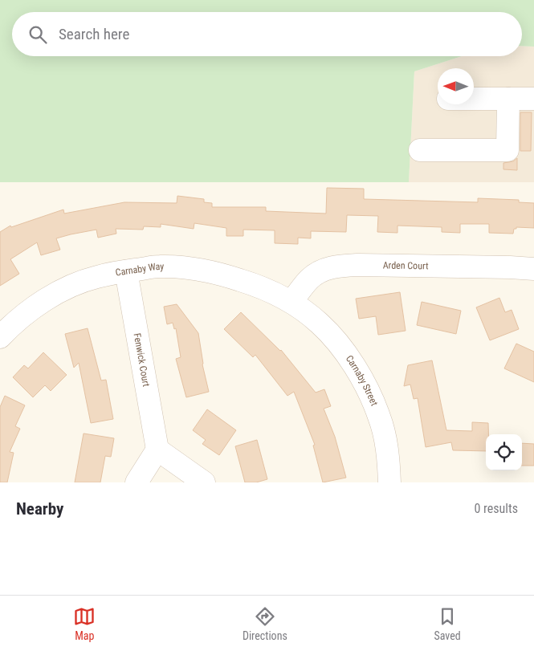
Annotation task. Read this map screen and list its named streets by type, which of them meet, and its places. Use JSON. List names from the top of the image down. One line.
{"streets":{"street":["Arden Court","Carnaby Way","Fenwick Court","Carnaby Street"]},"crossings":[["Arden Court","Carnaby Way"],["Arden Court","Carnaby Street"],["Carnaby Way","Fenwick Court"],["Carnaby Way","Carnaby Street"]],"north":"left","page":{"search":"Search here","heading":["Nearby","0 results"],"nav":["Map","Directions","Saved"]}}
